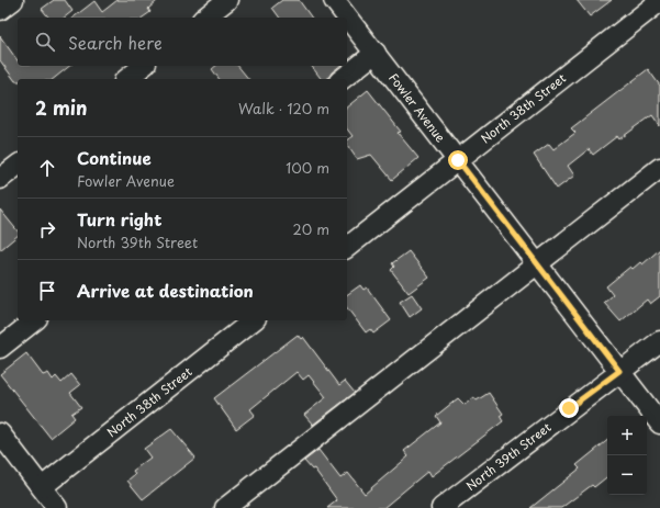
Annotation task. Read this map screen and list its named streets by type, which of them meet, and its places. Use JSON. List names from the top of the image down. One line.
{"streets":{"street":["Fowler Avenue","North 38th Street","North 39th Street"]},"crossings":[["Fowler Avenue","North 38th Street"],["Fowler Avenue","North 39th Street"]],"page":{"search":"Search here","heading":["2 min","Walk · 120 m"],"list":[["Continue","Fowler Avenue","100 m"],["Turn right","North 39th Street","20 m"],"Arrive at destination"],"map_buttons":["+","−"]}}
